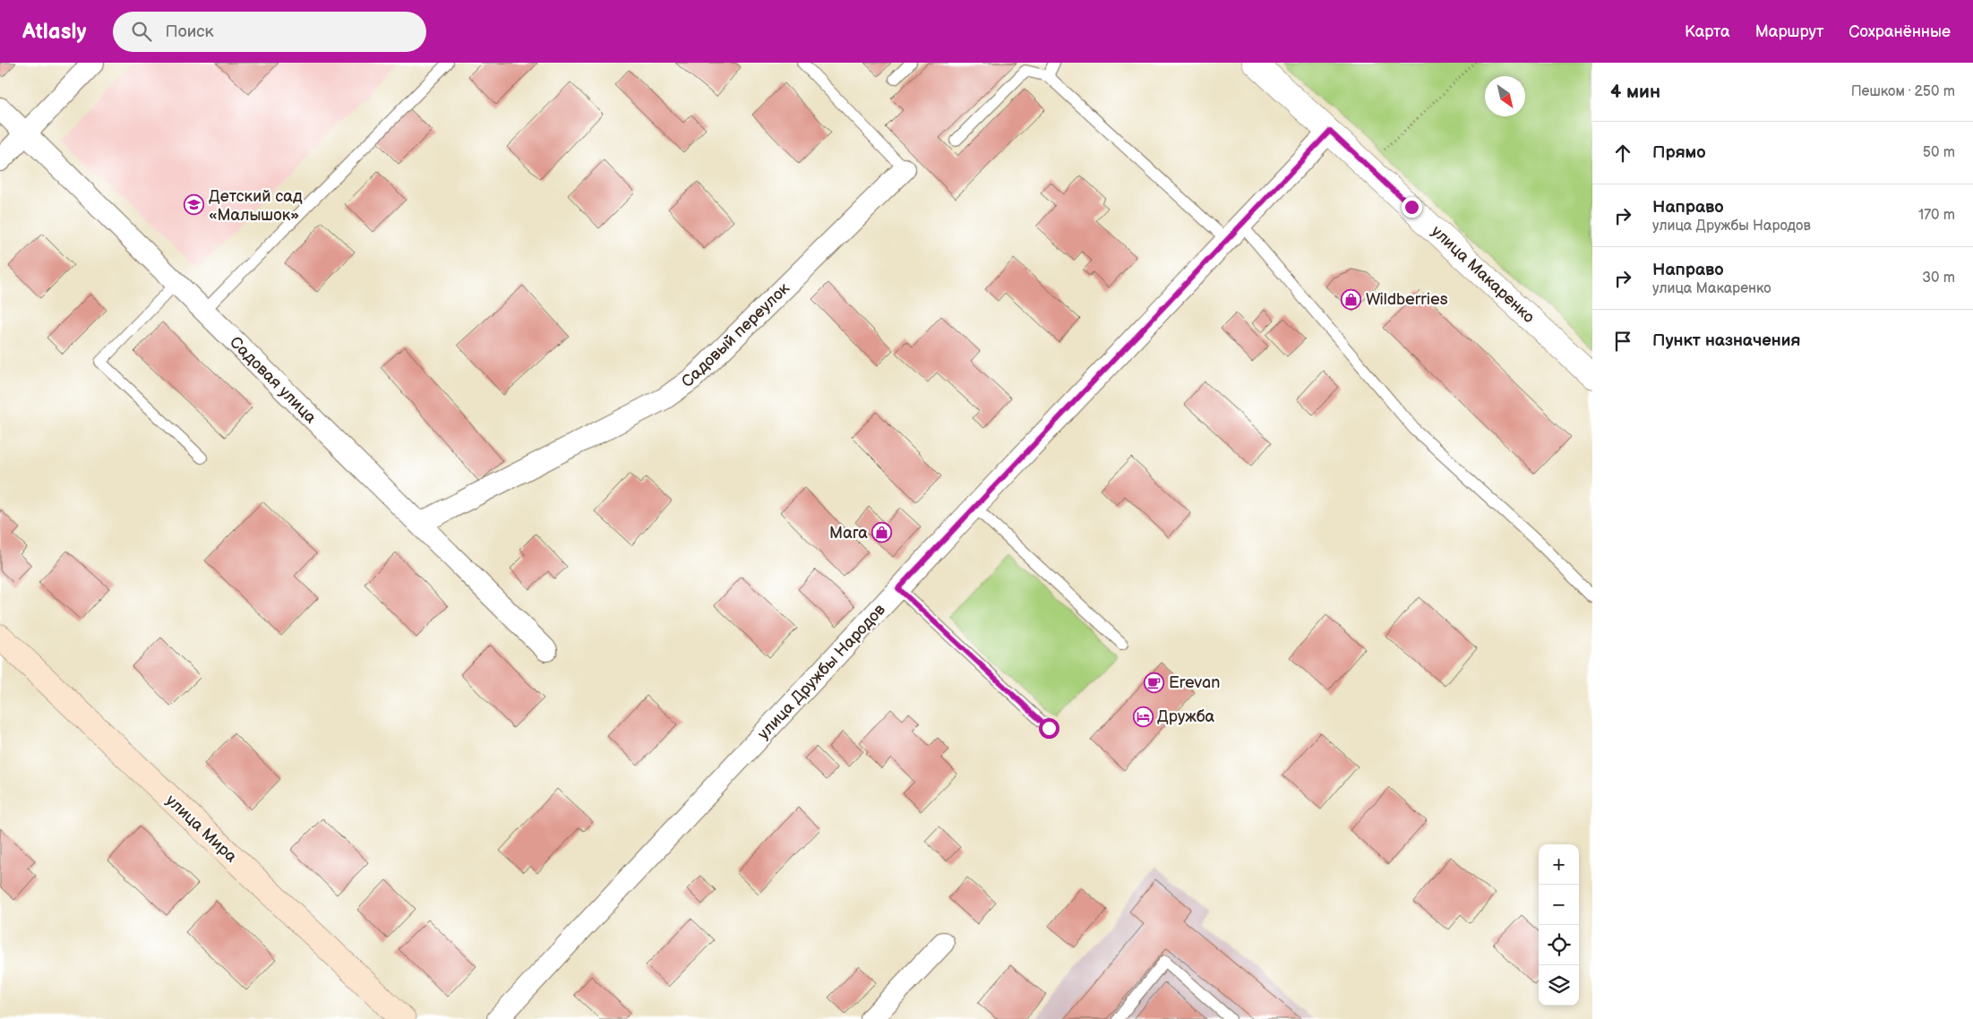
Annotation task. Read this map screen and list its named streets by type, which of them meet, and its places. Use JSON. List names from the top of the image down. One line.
{"streets":{"main road":["улица Мира"],"street":["улица Макаренко","Садовый переулок","Садовая улица","улица Дружбы Народов"]},"crossings":[["улица Макаренко","улица Дружбы Народов"],["Садовый переулок","Садовая улица"]],"places":{"school or university":["Детский сад «Малышок»"],"shop":["Wildberries","Мага"],"cafe":["Erevan"],"hotel":["Дружба"]},"north":"bottom right","page":{"header":"Atlasly","search":"Поиск","nav":["Карта","Маршрут","Сохранённые"],"heading":["4 мин","Пешком · 250 m"],"list":[["Прямо","50 m"],["Направо","улица Дружбы Народов","170 m"],["Направо","улица Макаренко","30 m"],"Пункт назначения"],"map_buttons":["+","−"]}}
